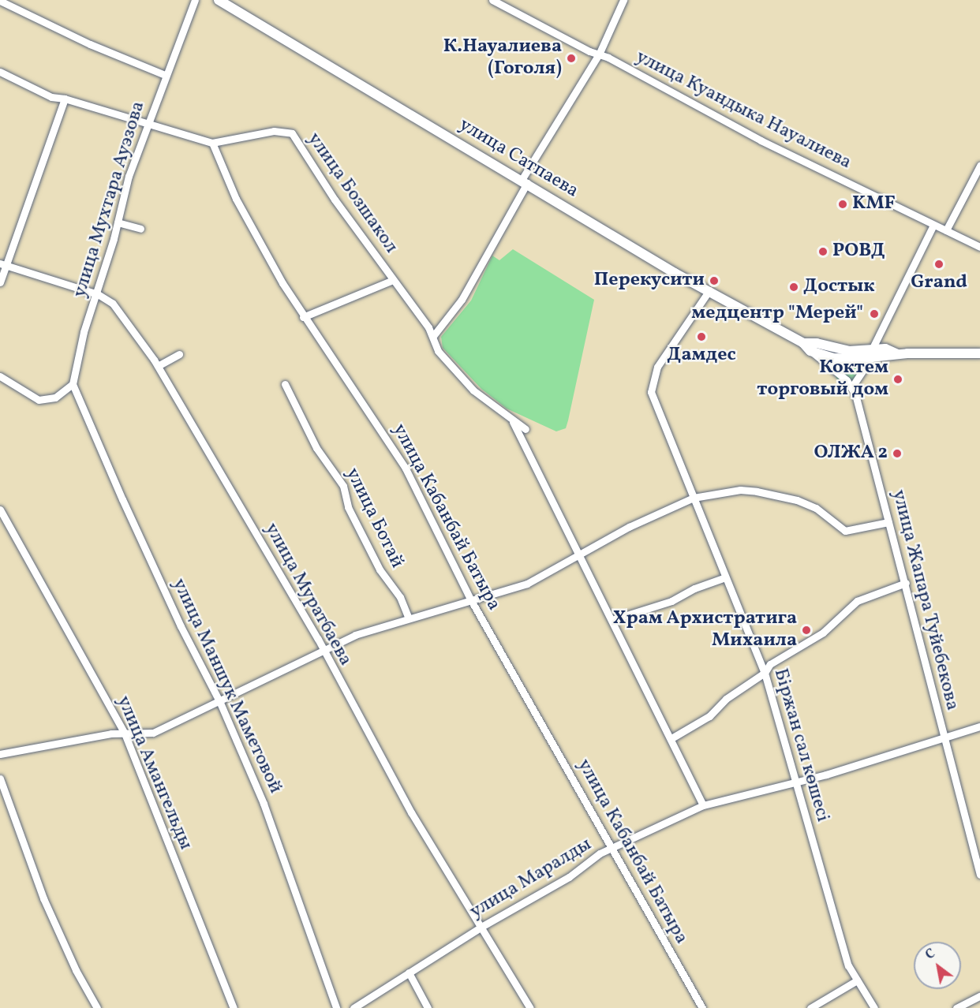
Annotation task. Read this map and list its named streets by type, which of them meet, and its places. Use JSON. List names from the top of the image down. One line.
{"streets":{"street":["улица Куандыка Науалиева","улица Сатпаева","улица Бозшакол","улица Мухтара Ауэзова","улица Кабанбай Батыра","улица Ботай","улица Муратбаева","улица Жапара Туйебекова","улица Маншук Маметовой","Біржан сал көшесі","улица Амангельды","улица Маралды"]},"crossings":[["улица Сатпаева","Біржан сал көшесі"],["улица Бозшакол","улица Кабанбай Батыра"],["улица Мухтара Ауэзова","улица Муратбаева"],["улица Мухтара Ауэзова","улица Маншук Маметовой"],["улица Кабанбай Батыра","улица Маралды"],["улица Муратбаева","улица Маралды"],["улица Жапара Туйебекова","улица Маралды"],["Біржан сал көшесі","улица Маралды"]],"places":["К.Науалиева (Гоголя)","KMF","РОВД","Grand","Перекусити","Достык","медцентр \"Мерей\"","Дамдес","Коктем торговый дом","ОЛЖА 2","Храм Архистратига Михаила"],"north":"top left"}
